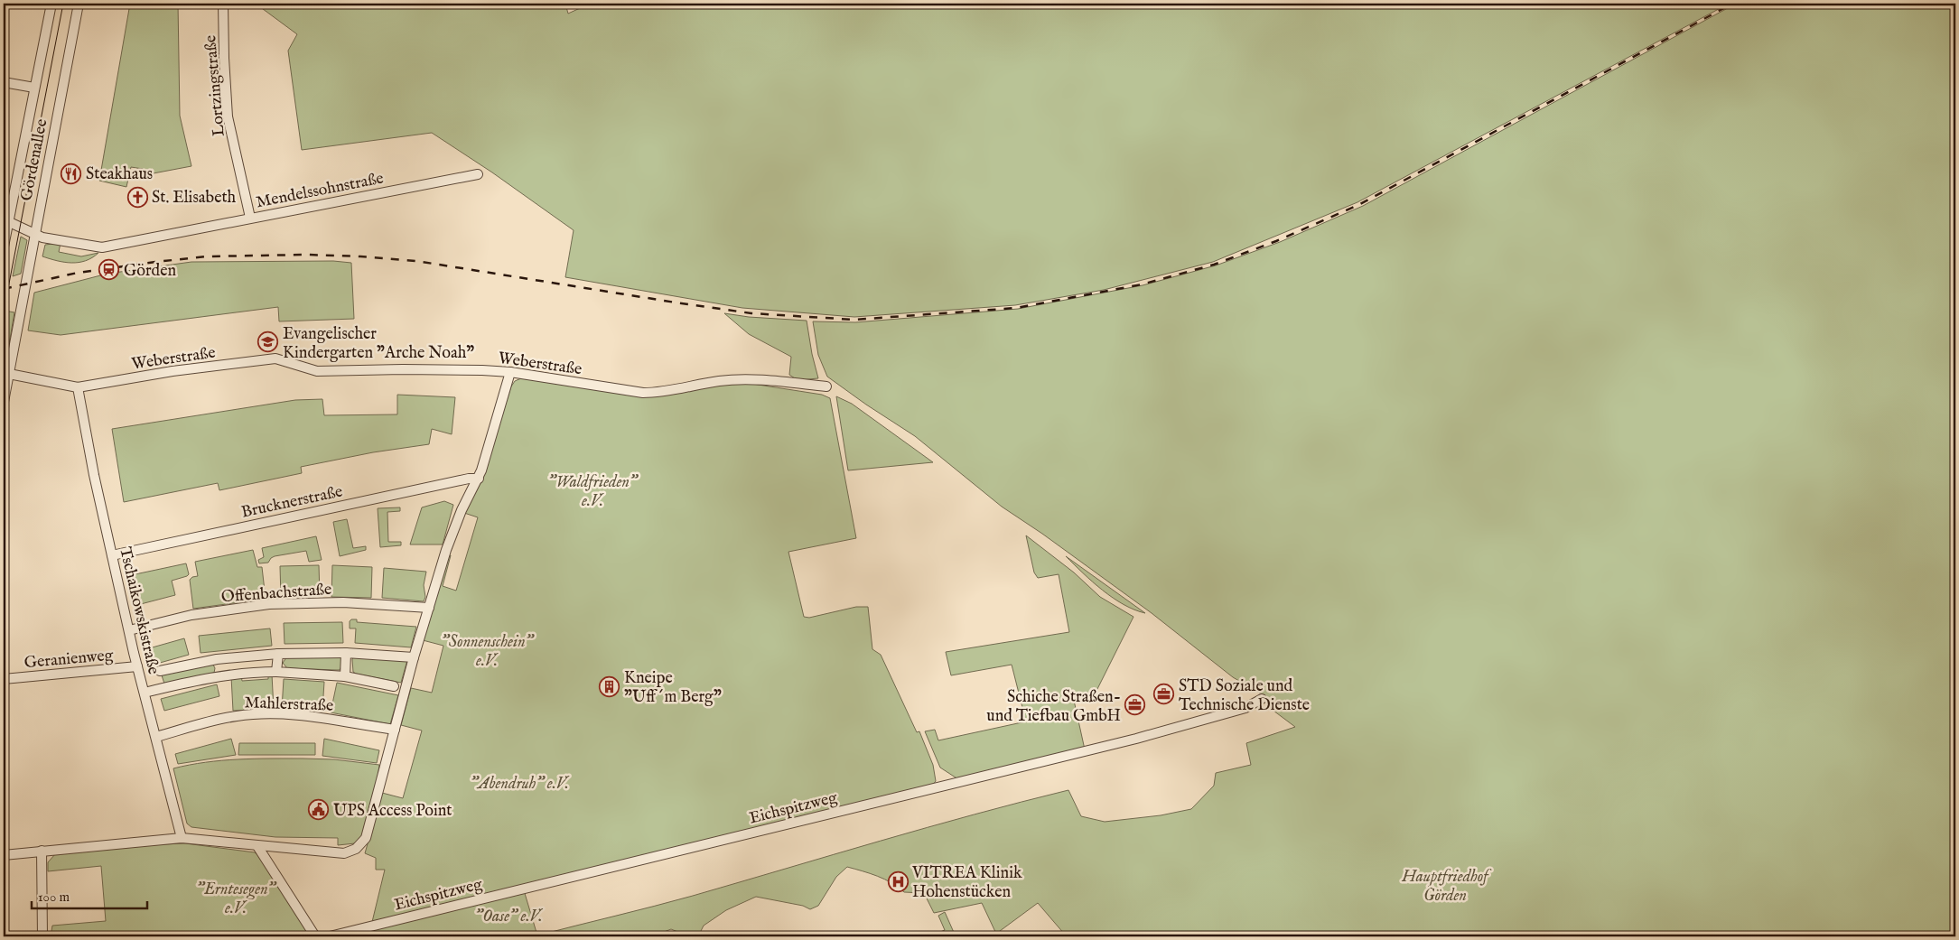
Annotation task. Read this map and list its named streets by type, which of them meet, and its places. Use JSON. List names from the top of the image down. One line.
{"streets":{"street":["Lortzingstraße","Gördenallee","Mendelssohnstraße","Weberstraße","Brucknerstraße","Offenbachstraße","Tschaikowskistraße","Geranienweg","Mahlerstraße","Eichspitzweg"]},"crossings":[["Lortzingstraße","Mendelssohnstraße"],["Gördenallee","Mendelssohnstraße"],["Gördenallee","Weberstraße"],["Weberstraße","Tschaikowskistraße"],["Brucknerstraße","Tschaikowskistraße"],["Offenbachstraße","Tschaikowskistraße"],["Tschaikowskistraße","Geranienweg"],["Tschaikowskistraße","Mahlerstraße"]],"parks":["\"Waldfrieden\" e.V.","\"Sonnenschein\" e.V.","\"Abendruh\" e.V.","Hauptfriedhof Görden","\"Erntesegen\" e.V.","\"Oase\" e.V."],"places":{"restaurant":["Steakhaus"],"church":["St. Elisabeth"],"station":["Görden"],"school or university":["Evangelischer Kindergarten \"Arche Noah\""],"building":["Kneipe \"Uff´m Berg\""],"office":["STD Soziale und Technische Dienste","Schiche Straßen- und Tiefbau GmbH"],"public building":["UPS Access Point"],"hospital":["VITREA Klinik Hohenstücken"]},"scale_bar":"100 m"}
